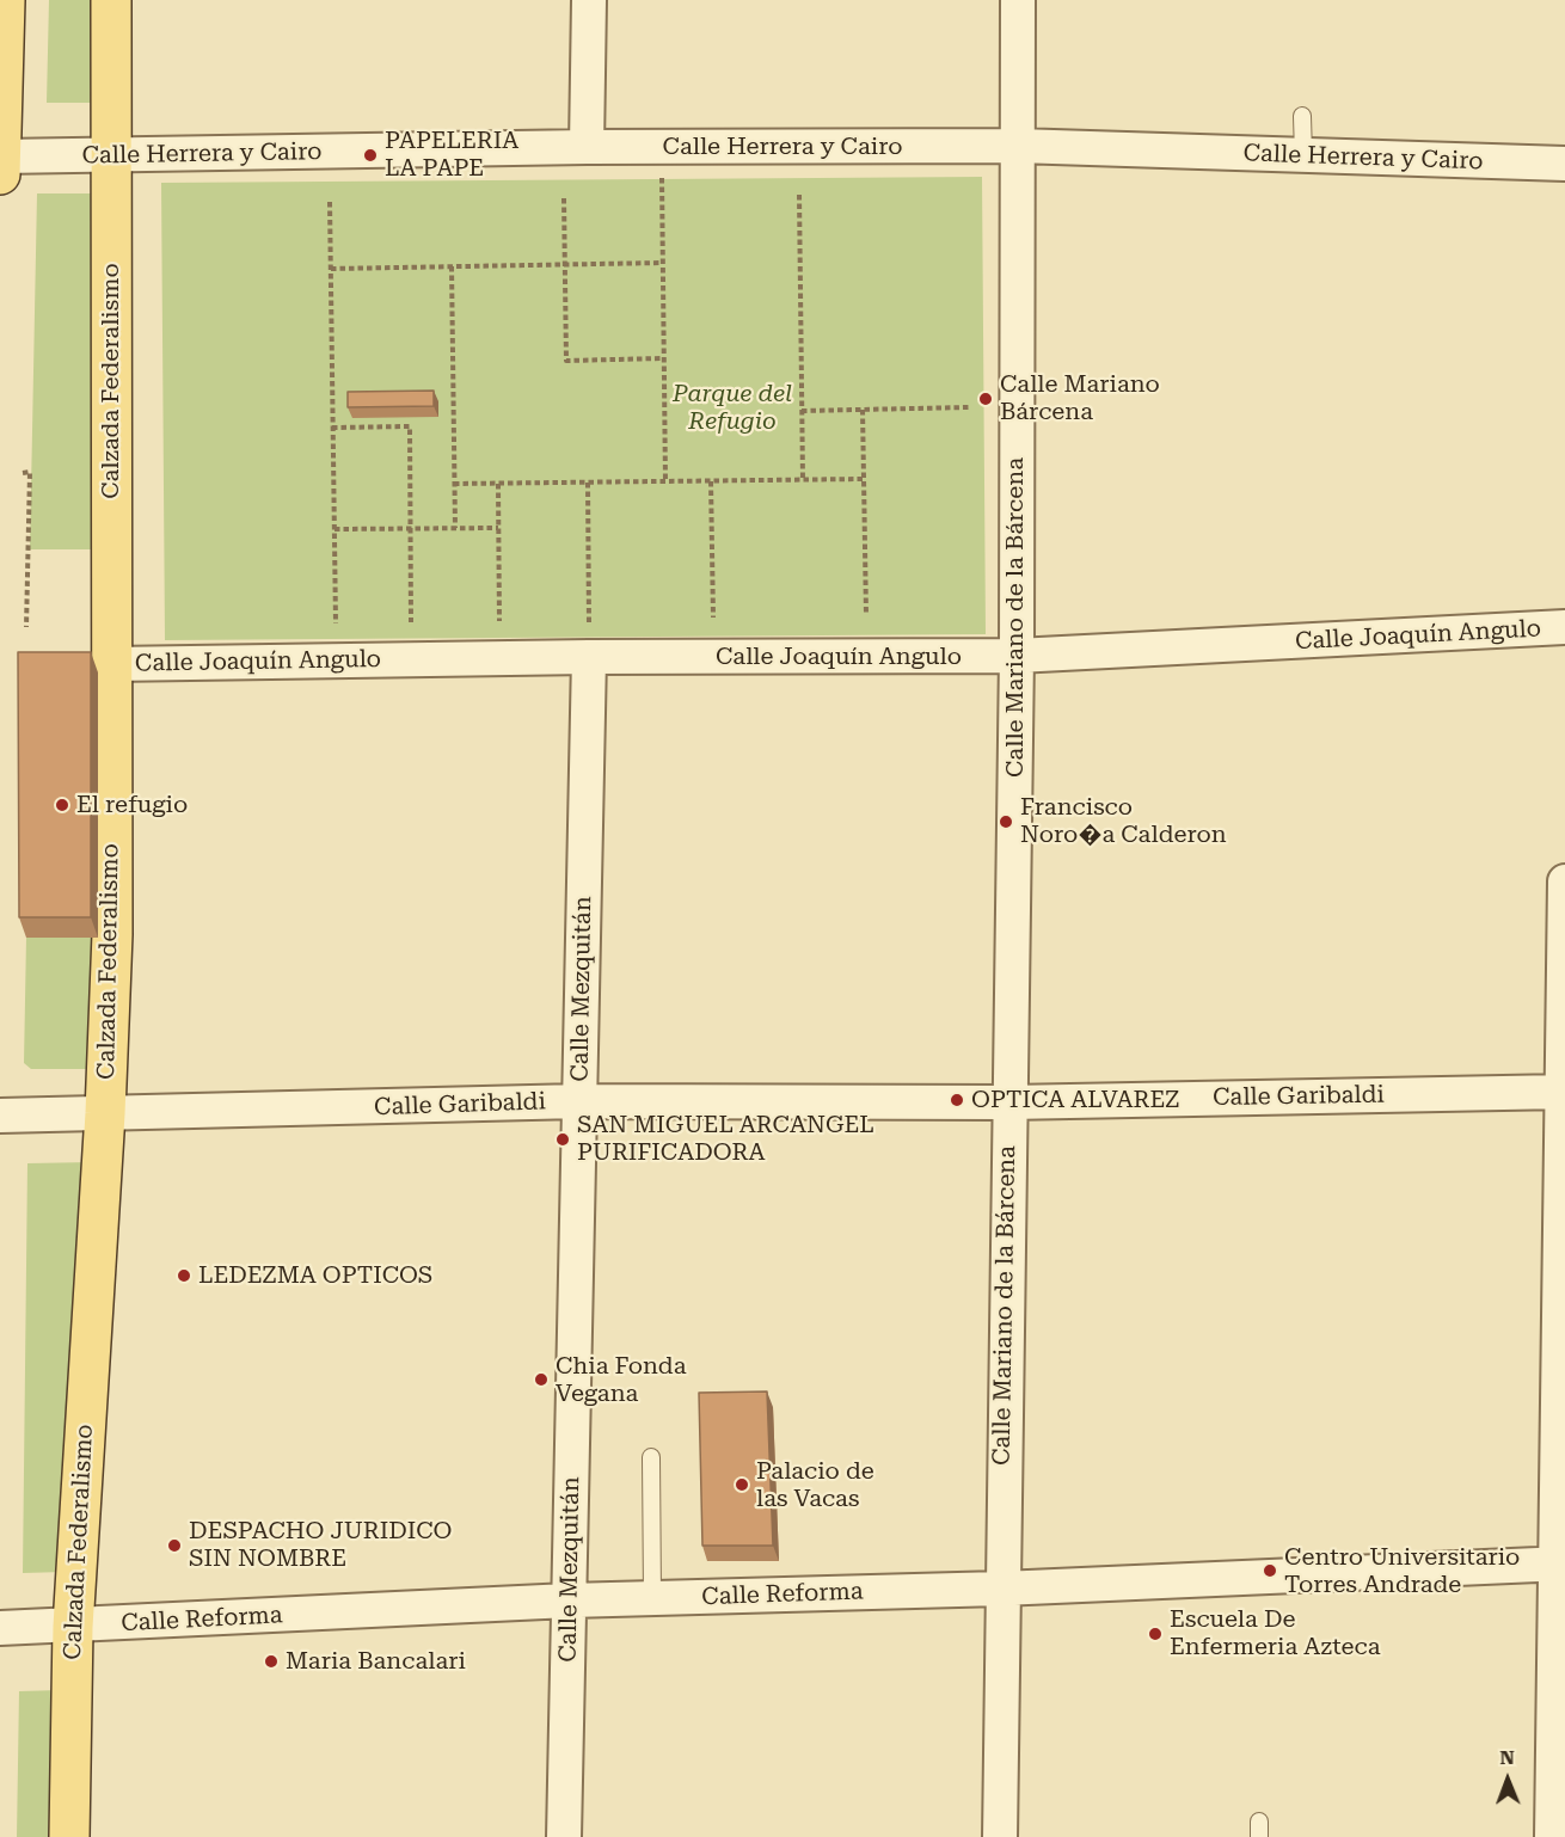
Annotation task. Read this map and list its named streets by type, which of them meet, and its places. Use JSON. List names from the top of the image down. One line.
{"streets":{"main road":["Calzada Federalismo"],"street":["Calle Herrera y Cairo","Calle Mariano de la Bárcena","Calle Joaquín Angulo","Calle Mezquitán","Calle Garibaldi","Calle Reforma"]},"crossings":[["Calle Herrera y Cairo","Calzada Federalismo"],["Calle Herrera y Cairo","Calle Mariano de la Bárcena"],["Calzada Federalismo","Calle Joaquín Angulo"],["Calzada Federalismo","Calle Garibaldi"],["Calzada Federalismo","Calle Reforma"],["Calle Mariano de la Bárcena","Calle Joaquín Angulo"],["Calle Mariano de la Bárcena","Calle Garibaldi"],["Calle Mariano de la Bárcena","Calle Reforma"],["Calle Joaquín Angulo","Calle Mezquitán"],["Calle Mezquitán","Calle Garibaldi"],["Calle Mezquitán","Calle Reforma"]],"parks":["Parque del Refugio"],"places":["PAPELERIA LA PAPE","Calle Mariano Bárcena","El refugio","Francisco Noro�a Calderon","OPTICA ALVAREZ","SAN MIGUEL ARCANGEL PURIFICADORA","LEDEZMA OPTICOS","Chia Fonda Vegana","Palacio de las Vacas","DESPACHO JURIDICO SIN NOMBRE","Centro Universitario Torres Andrade","Escuela De Enfermeria Azteca","Maria Bancalari"],"north":"top"}
